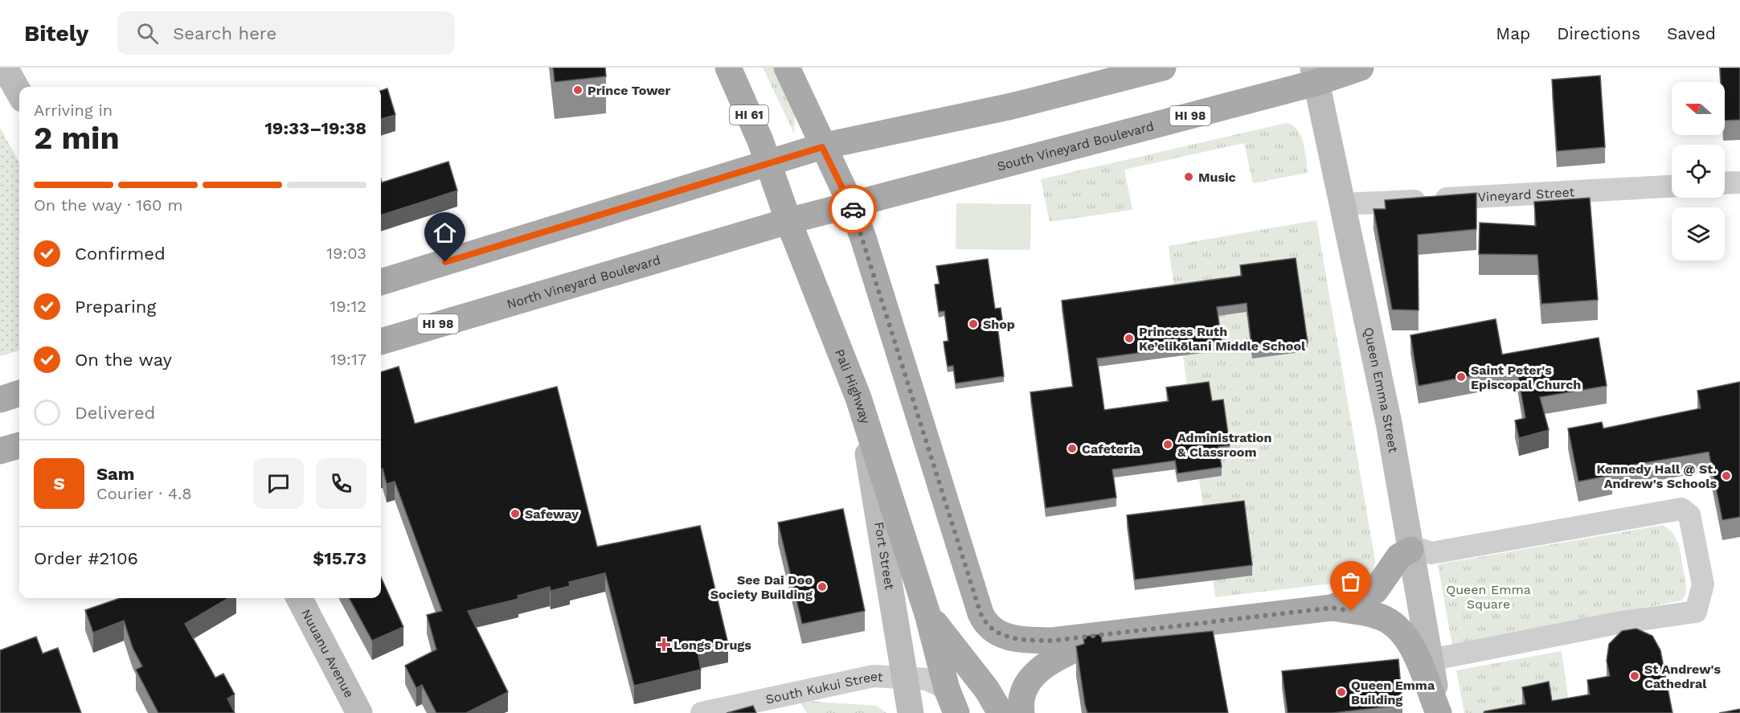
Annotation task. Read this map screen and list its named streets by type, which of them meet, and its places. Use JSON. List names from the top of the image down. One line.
{"streets":{"main road":["HI 61","HI 98","South Vineyard Boulevard","North Vineyard Boulevard","Pali Highway"],"street":["Vineyard Street","Queen Emma Street","Fort Street","Nuuanu Avenue","South Kukui Street"]},"crossings":[["South Vineyard Boulevard","North Vineyard Boulevard"],["South Vineyard Boulevard","Pali Highway"],["South Vineyard Boulevard","Queen Emma Street"],["Vineyard Street","Queen Emma Street"],["North Vineyard Boulevard","Pali Highway"],["Pali Highway","Fort Street"],["Pali Highway","South Kukui Street"],["Fort Street","South Kukui Street"]],"parks":["Queen Emma Square"],"places":{"other":["Prince Tower","Music","Shop","Princess Ruth Ke’elikōlani Middle School","Saint Peter's Episcopal Church","Administration & Classroom","Cafeteria","Kennedy Hall @ St. Andrew's Schools","Safeway","See Dai Doo Society Building","St Andrew's Cathedral","Queen Emma Building"],"health":["Longs Drugs"]},"north":"left","page":{"header":"Bitely","search":"Search here","nav":["Map","Directions","Saved"],"heading":["2 min","Arriving in","19:33–19:38"],"panel":["Sam","Courier · 4.8","Order #2106","$15.73"],"bar":"On the way · 160 m","list":[["Confirmed","19:03"],["Preparing","19:12"],["On the way","19:17"],"Delivered"],"round":"S"}}
